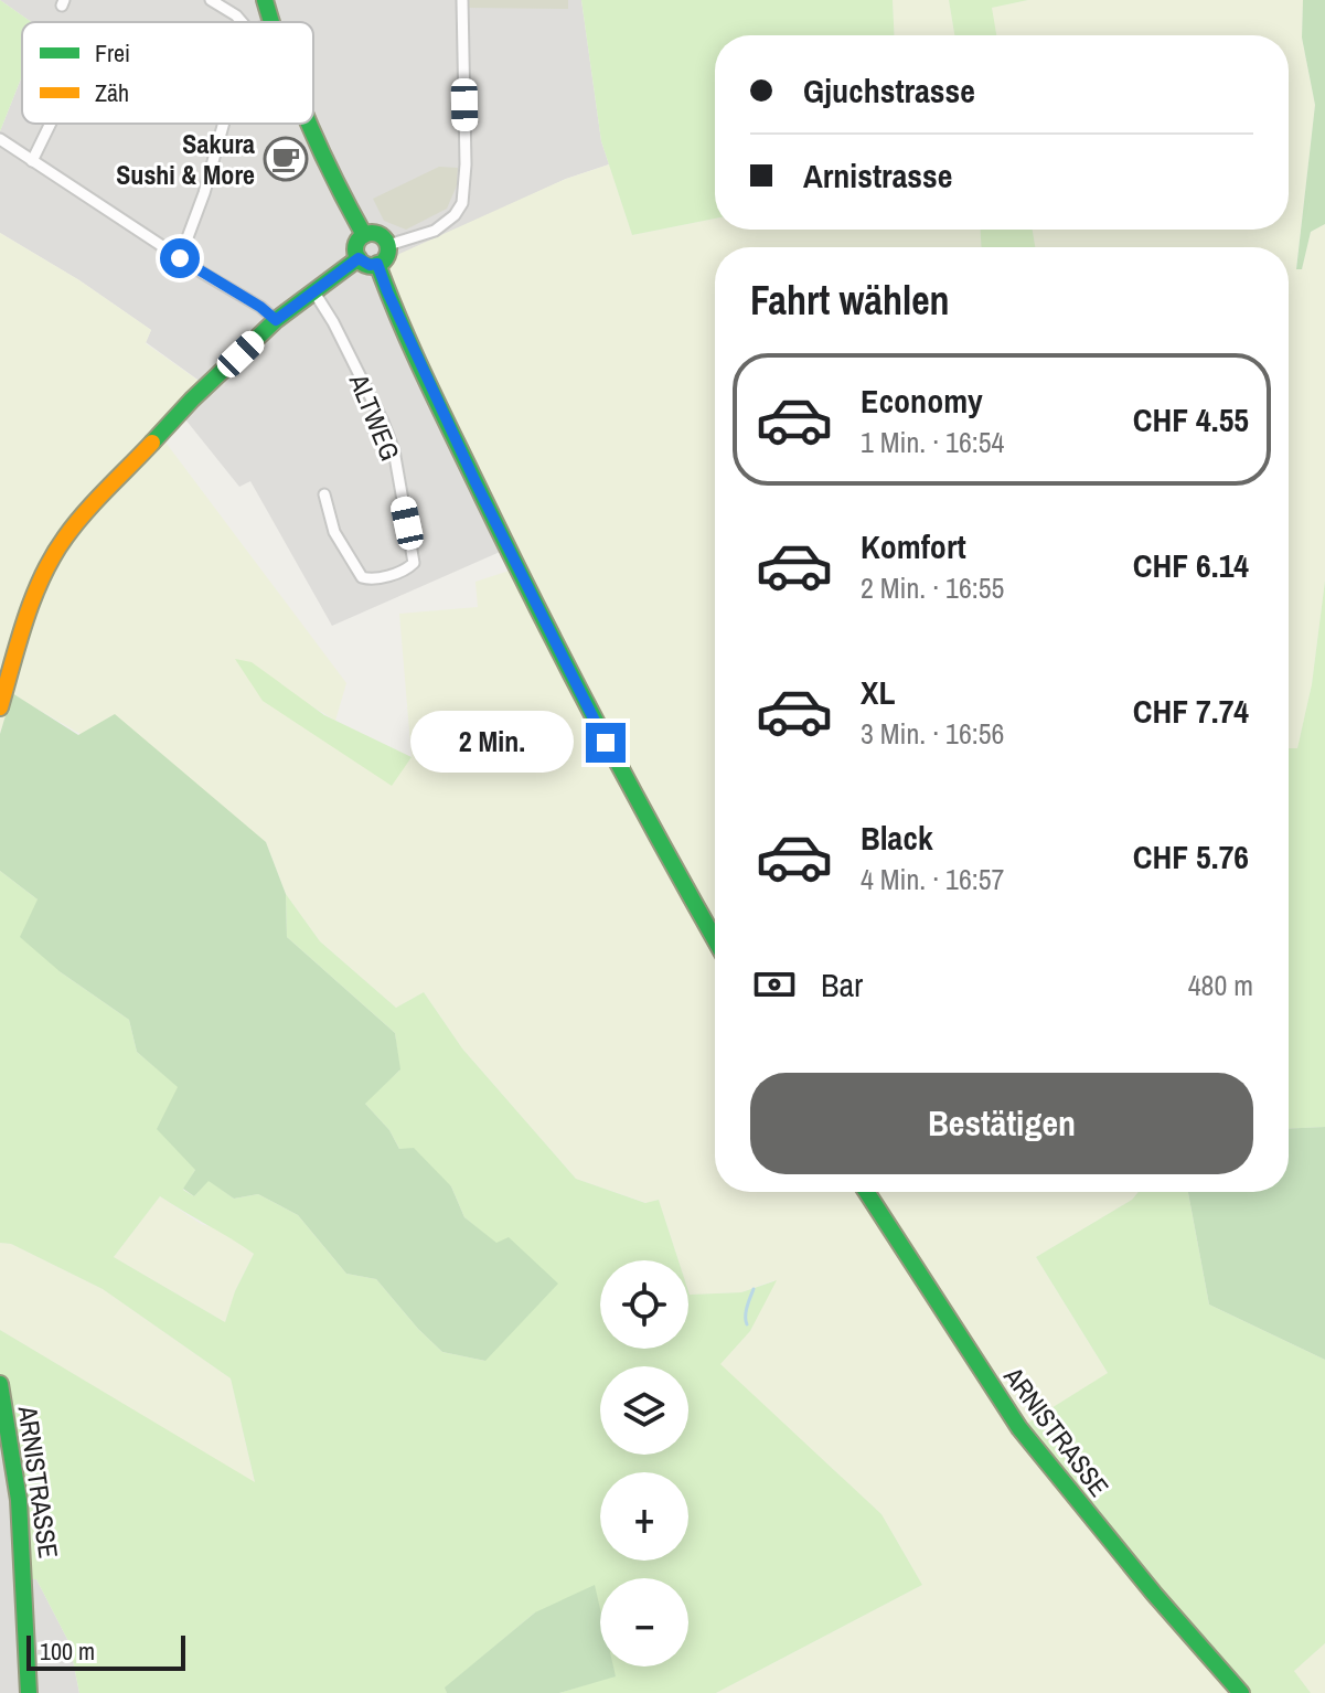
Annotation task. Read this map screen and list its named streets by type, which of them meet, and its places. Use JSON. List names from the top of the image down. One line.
{"streets":{"street":["ALTWEG","ARNISTRASSE"]},"places":{"cafe":["Sakura Sushi & More"]},"legend":["Frei","Zäh"],"scale_bar":"100 m","page":{"banner":["Gjuchstrasse","Arnistrasse"],"heading":"Fahrt wählen","list":[{"name":"Economy","note":"1 Min. · 16:54","value":"CHF 4.55"},{"name":"Komfort","note":"2 Min. · 16:55","value":"CHF 6.14"},{"name":"XL","note":"3 Min. · 16:56","value":"CHF 7.74"},{"name":"Black","note":"4 Min. · 16:57","value":"CHF 5.76"}],"bubble":"2 Min.","pay":["Bar","480 m"],"buttons":"Bestätigen","map_buttons":["+","−"],"scale":"100 m"}}
